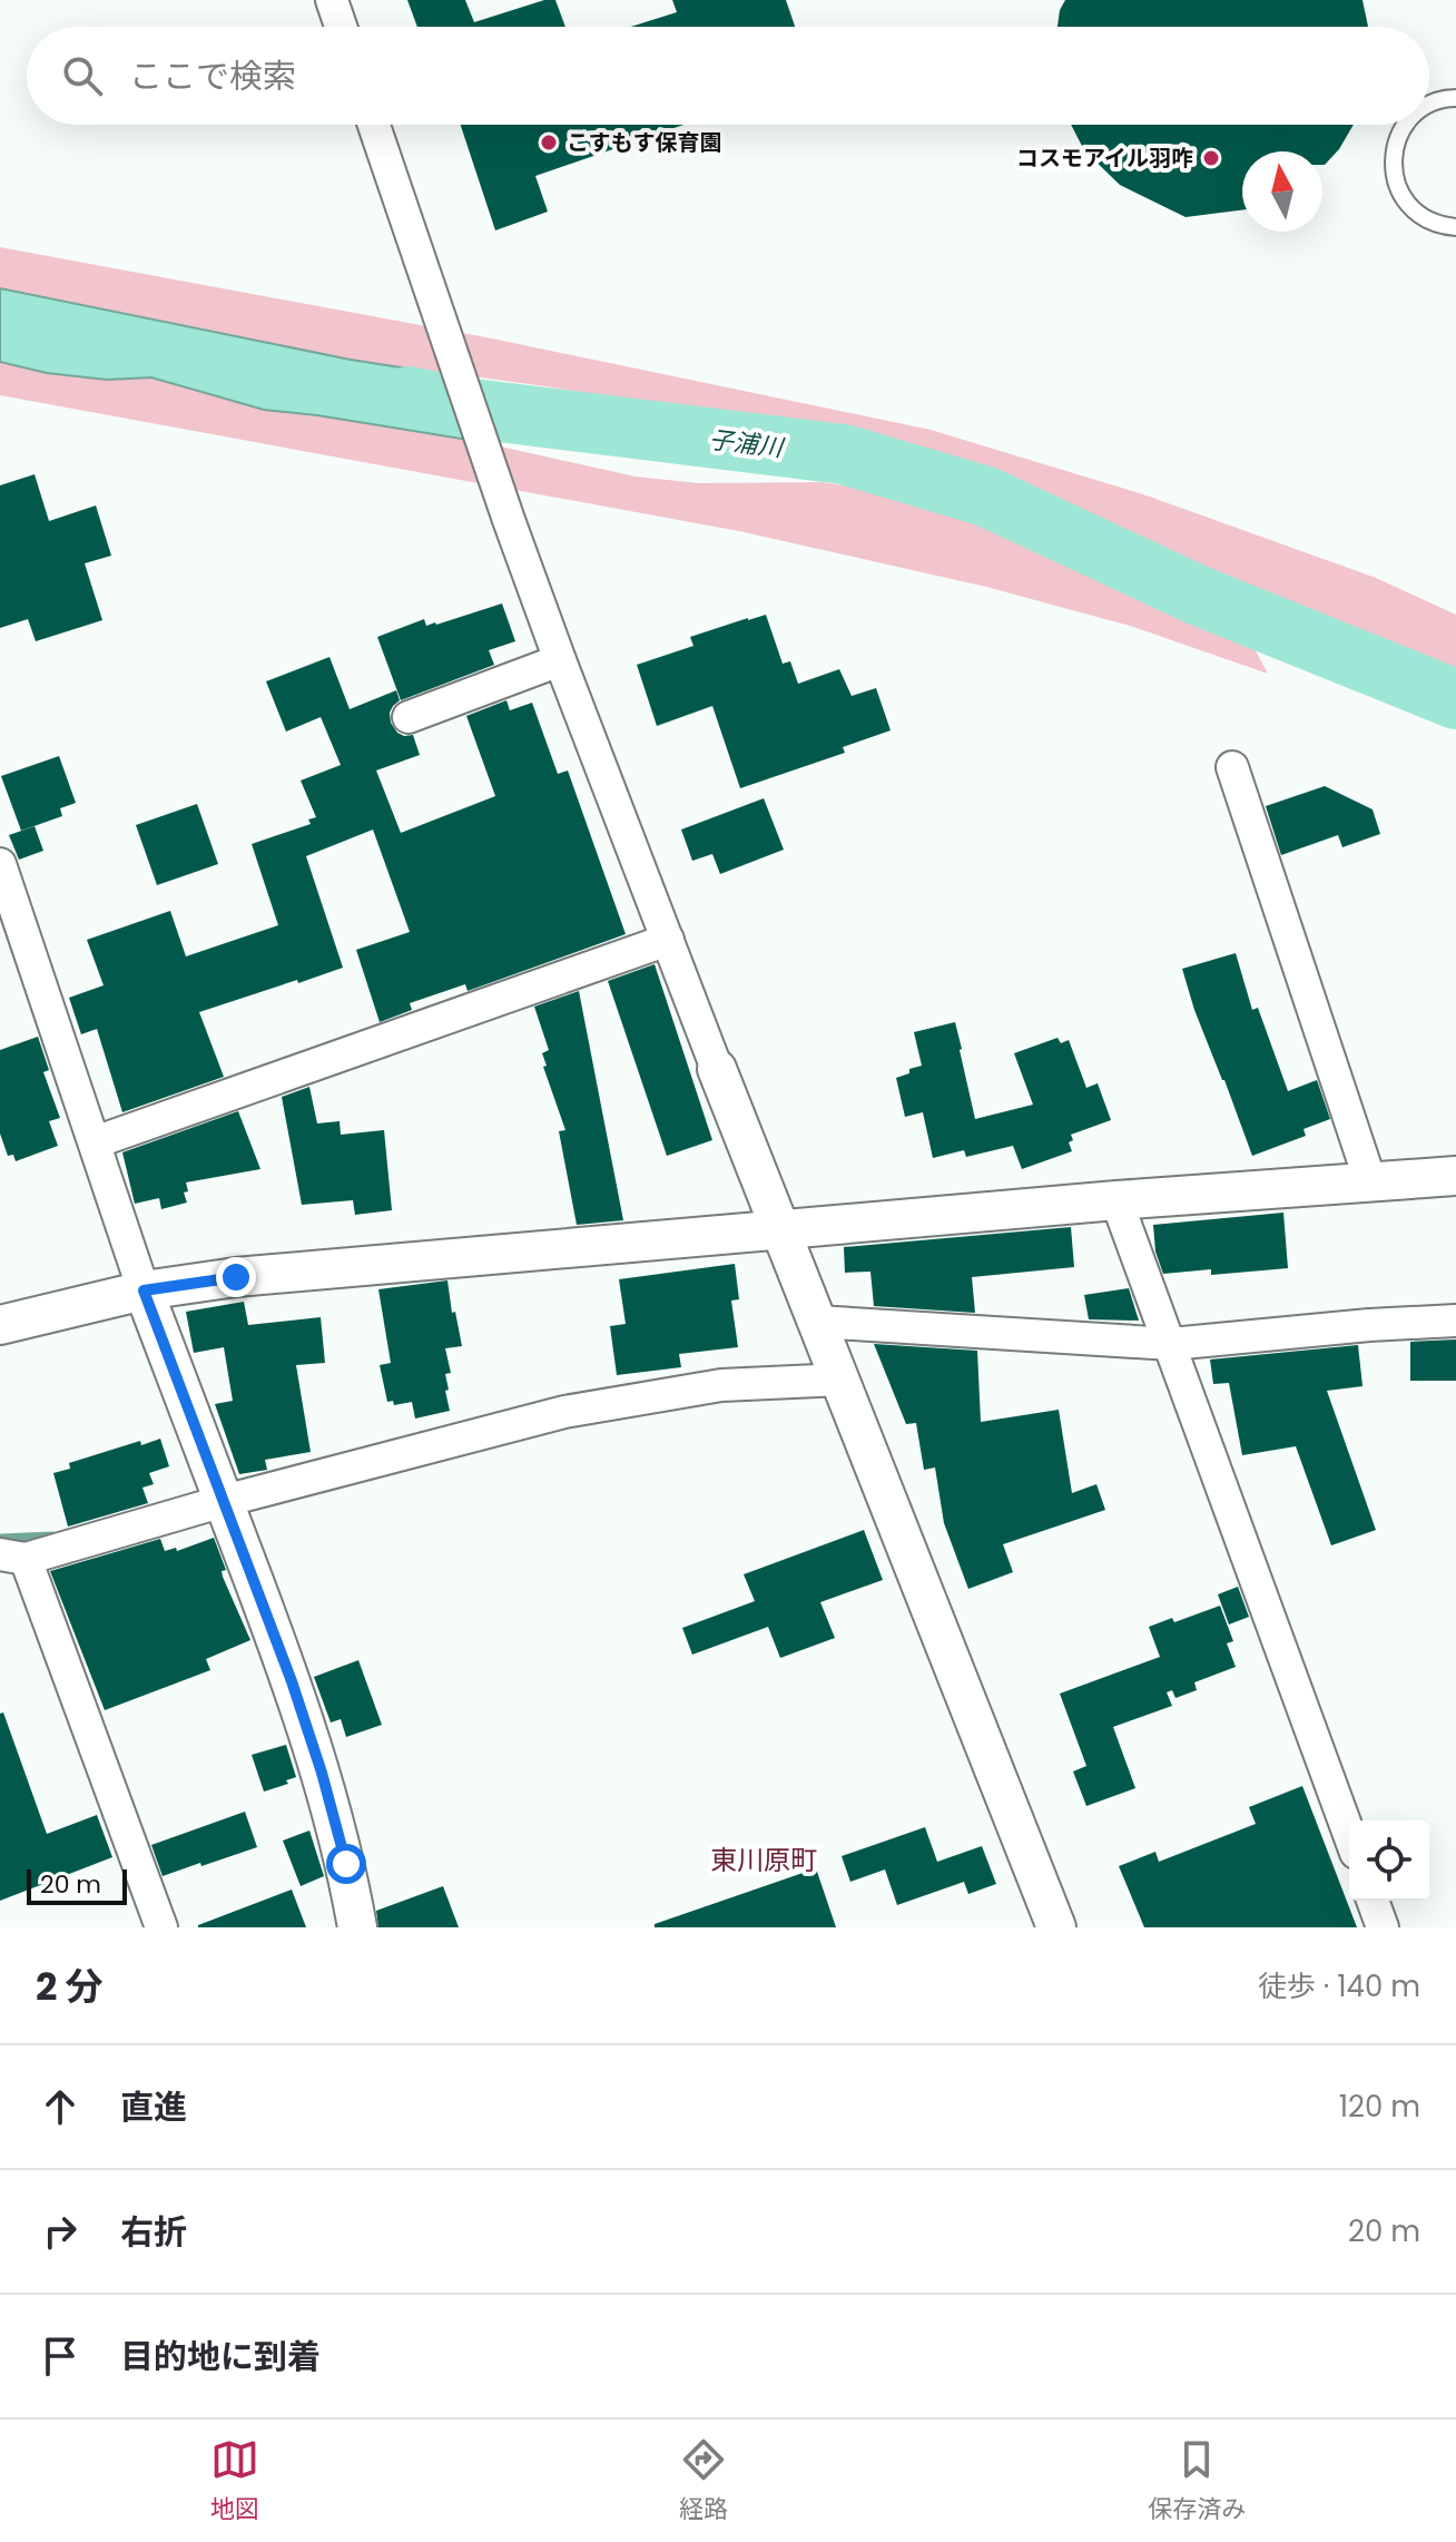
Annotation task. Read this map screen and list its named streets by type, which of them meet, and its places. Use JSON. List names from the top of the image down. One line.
{"districts":["東川原町"],"water":["子浦川"],"places":["こすもす保育園","コスモアイル羽咋"],"scale_bar":"20 m","north":"top","page":{"search":"ここで検索","scale":"20 m","heading":["2 分","徒歩 · 140 m"],"list":[["直進","120 m"],["右折","20 m"],"目的地に到着"],"nav":["地図","経路","保存済み"]}}
